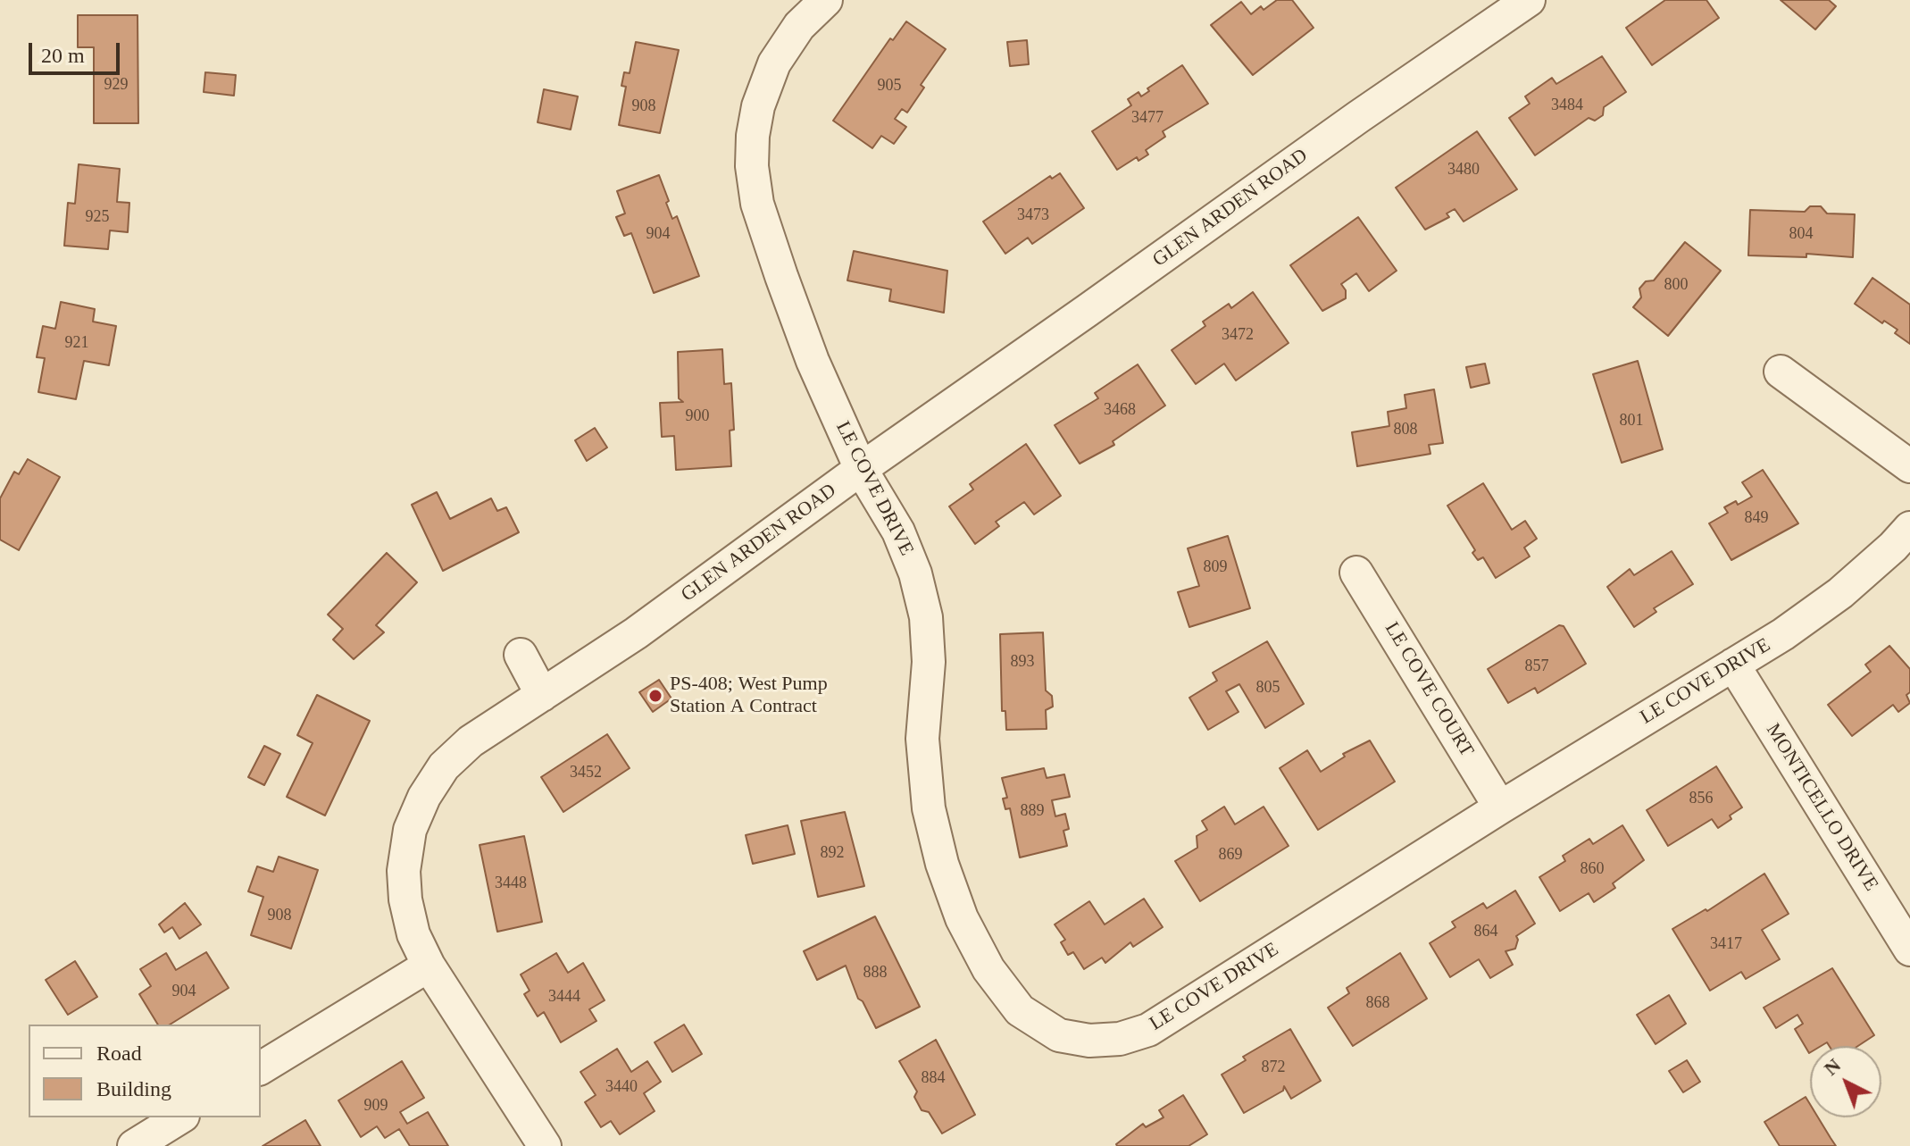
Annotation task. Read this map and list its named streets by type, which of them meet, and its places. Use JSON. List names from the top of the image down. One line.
{"streets":{"street":["GLEN ARDEN ROAD","LE COVE DRIVE","LE COVE COURT","MONTICELLO DRIVE"]},"crossings":[["GLEN ARDEN ROAD","LE COVE DRIVE"],["LE COVE DRIVE","LE COVE COURT"],["LE COVE DRIVE","MONTICELLO DRIVE"]],"places":["PS-408; West Pump Station A Contract"],"house_numbers":["929","905","3484","908","3477","3480","3473","925","904","804","800","3472","921","3468","900","801","808","849","809","893","857","805","3452","856","889","892","869","860","3448","908","864","3417","888","904","3444","868","872","884","3440","909"],"legend":["Road","Building"],"scale_bar":"20 m","north":"top left"}
